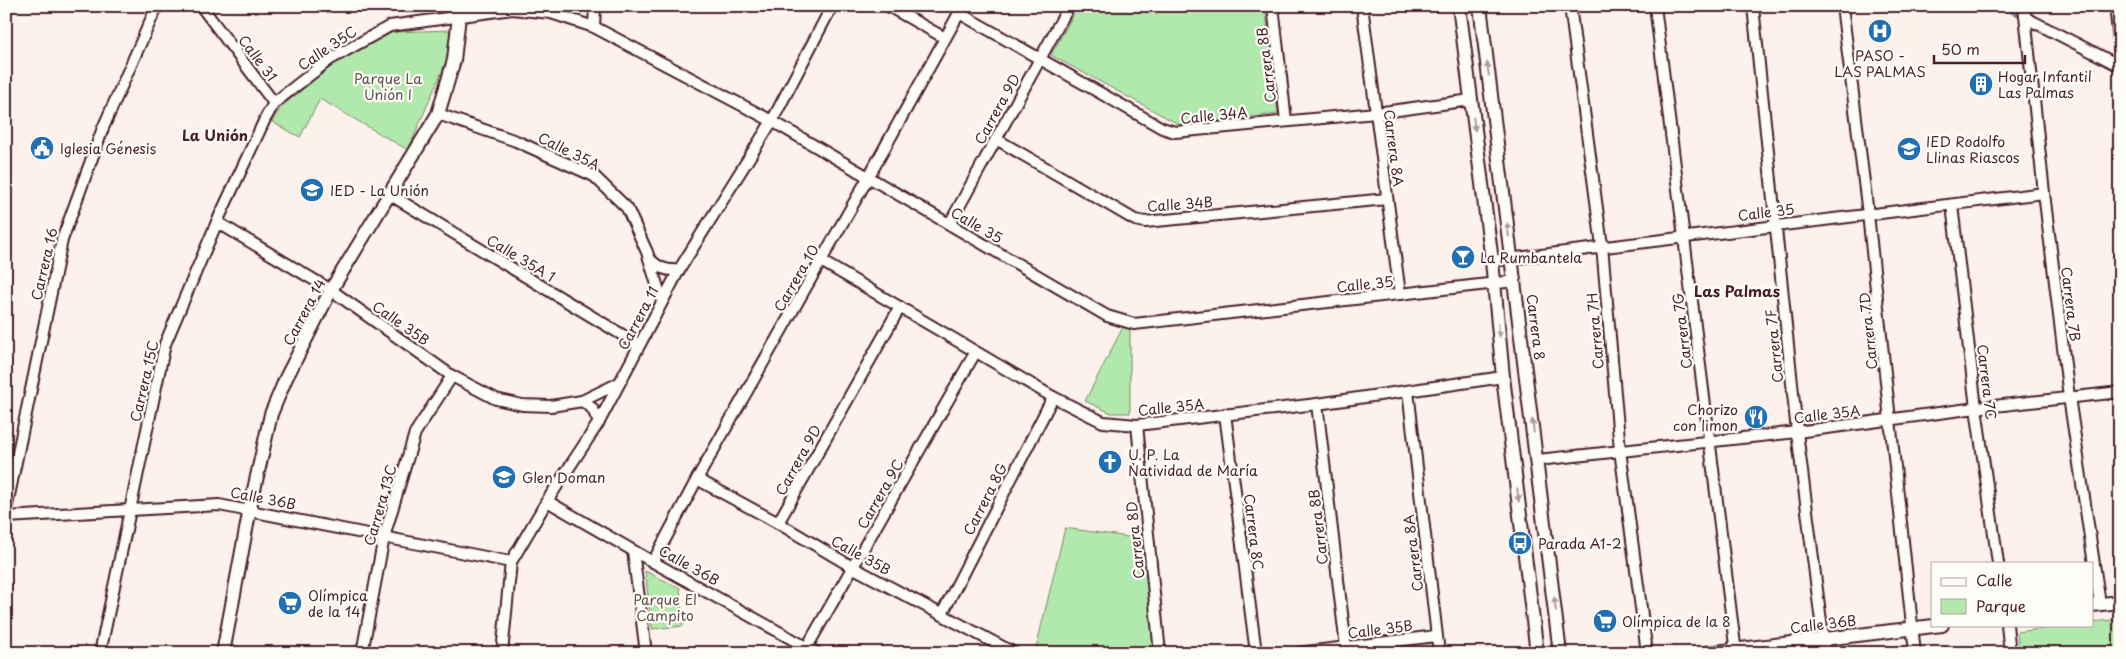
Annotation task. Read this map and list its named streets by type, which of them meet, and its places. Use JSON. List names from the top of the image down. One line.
{"streets":{"street":["Calle 35C","Calle 31","Carrera 8B","Carrera 9D","Calle 34A","Carrera 8A","Calle 35A","Calle 34B","Calle 35","Calle 35A 1","Carrera 16","Carrera 10","Carrera 7B","Carrera 14","Carrera 11","Calle 35B","Carrera 8","Carrera 7H","Carrera 7G","Carrera 7D","Carrera 7F","Carrera 15C","Carrera 7C","Carrera 9C","Calle 36B","Carrera 8G","Carrera 13C","Carrera 8C","Carrera 8D"]},"crossings":[["Calle 35C","Calle 31"],["Calle 35C","Calle 35"],["Calle 35C","Carrera 14"],["Calle 35C","Carrera 15C"],["Calle 31","Carrera 15C"],["Carrera 8B","Calle 34A"],["Carrera 8B","Calle 35A"],["Carrera 8B","Calle 35B"],["Carrera 9D","Calle 34A"],["Carrera 9D","Calle 35A"],["Carrera 9D","Calle 34B"],["Carrera 9D","Calle 35"],["Carrera 9D","Calle 35B"],["Calle 34A","Carrera 8A"],["Calle 34A","Carrera 10"],["Carrera 8A","Calle 35A"],["Carrera 8A","Calle 34B"],["Carrera 8A","Calle 35"],["Carrera 8A","Calle 35B"],["Calle 35A","Carrera 10"],["Calle 35A","Carrera 7B"],["Calle 35A","Carrera 14"],["Calle 35A","Carrera 11"],["Calle 35A","Carrera 8"],["Calle 35A","Carrera 7H"],["Calle 35A","Carrera 7G"],["Calle 35A","Carrera 7D"],["Calle 35A","Carrera 7F"],["Calle 35A","Carrera 7C"],["Calle 35A","Carrera 9C"],["Calle 35A","Carrera 8G"],["Calle 35A","Carrera 8C"],["Calle 35A","Carrera 8D"],["Calle 35","Carrera 10"],["Calle 35","Carrera 7B"],["Calle 35","Carrera 14"],["Calle 35","Carrera 11"],["Calle 35","Carrera 8"],["Calle 35","Carrera 7H"],["Calle 35","Carrera 7G"],["Calle 35","Carrera 7D"],["Calle 35","Carrera 7F"],["Calle 35","Carrera 7C"],["Calle 35A 1","Carrera 14"],["Calle 35A 1","Carrera 11"],["Carrera 10","Calle 35B"],["Carrera 10","Calle 36B"],["Carrera 14","Calle 35B"],["Carrera 14","Calle 36B"],["Carrera 11","Calle 35B"],["Carrera 11","Calle 36B"],["Calle 35B","Carrera 15C"],["Calle 35B","Carrera 9C"],["Calle 35B","Carrera 8G"],["Calle 35B","Carrera 13C"],["Carrera 7G","Calle 36B"],["Carrera 7D","Calle 36B"],["Carrera 7F","Calle 36B"],["Carrera 15C","Calle 36B"],["Carrera 9C","Calle 36B"],["Calle 36B","Carrera 13C"]],"districts":["La Unión","Las Palmas"],"parks":["Parque La Unión I","Parque El Campito"],"places":{"hospital":["PASO - LAS PALMAS"],"building":["Hogar Infantil Las Palmas"],"public building":["Iglesia Génesis"],"school or university":["IED Rodolfo Llinas Riascos","IED - La Unión","Glen Doman"],"bar":["La Rumbantela"],"restaurant":["Chorizo con limon"],"church":["U. P. La Natividad de María"],"bus stop":["Parada A1-2"],"supermarket":["Olímpica de la 14","Olímpica de la 8"]},"legend":["Calle","Parque"],"scale_bar":"50 m"}
